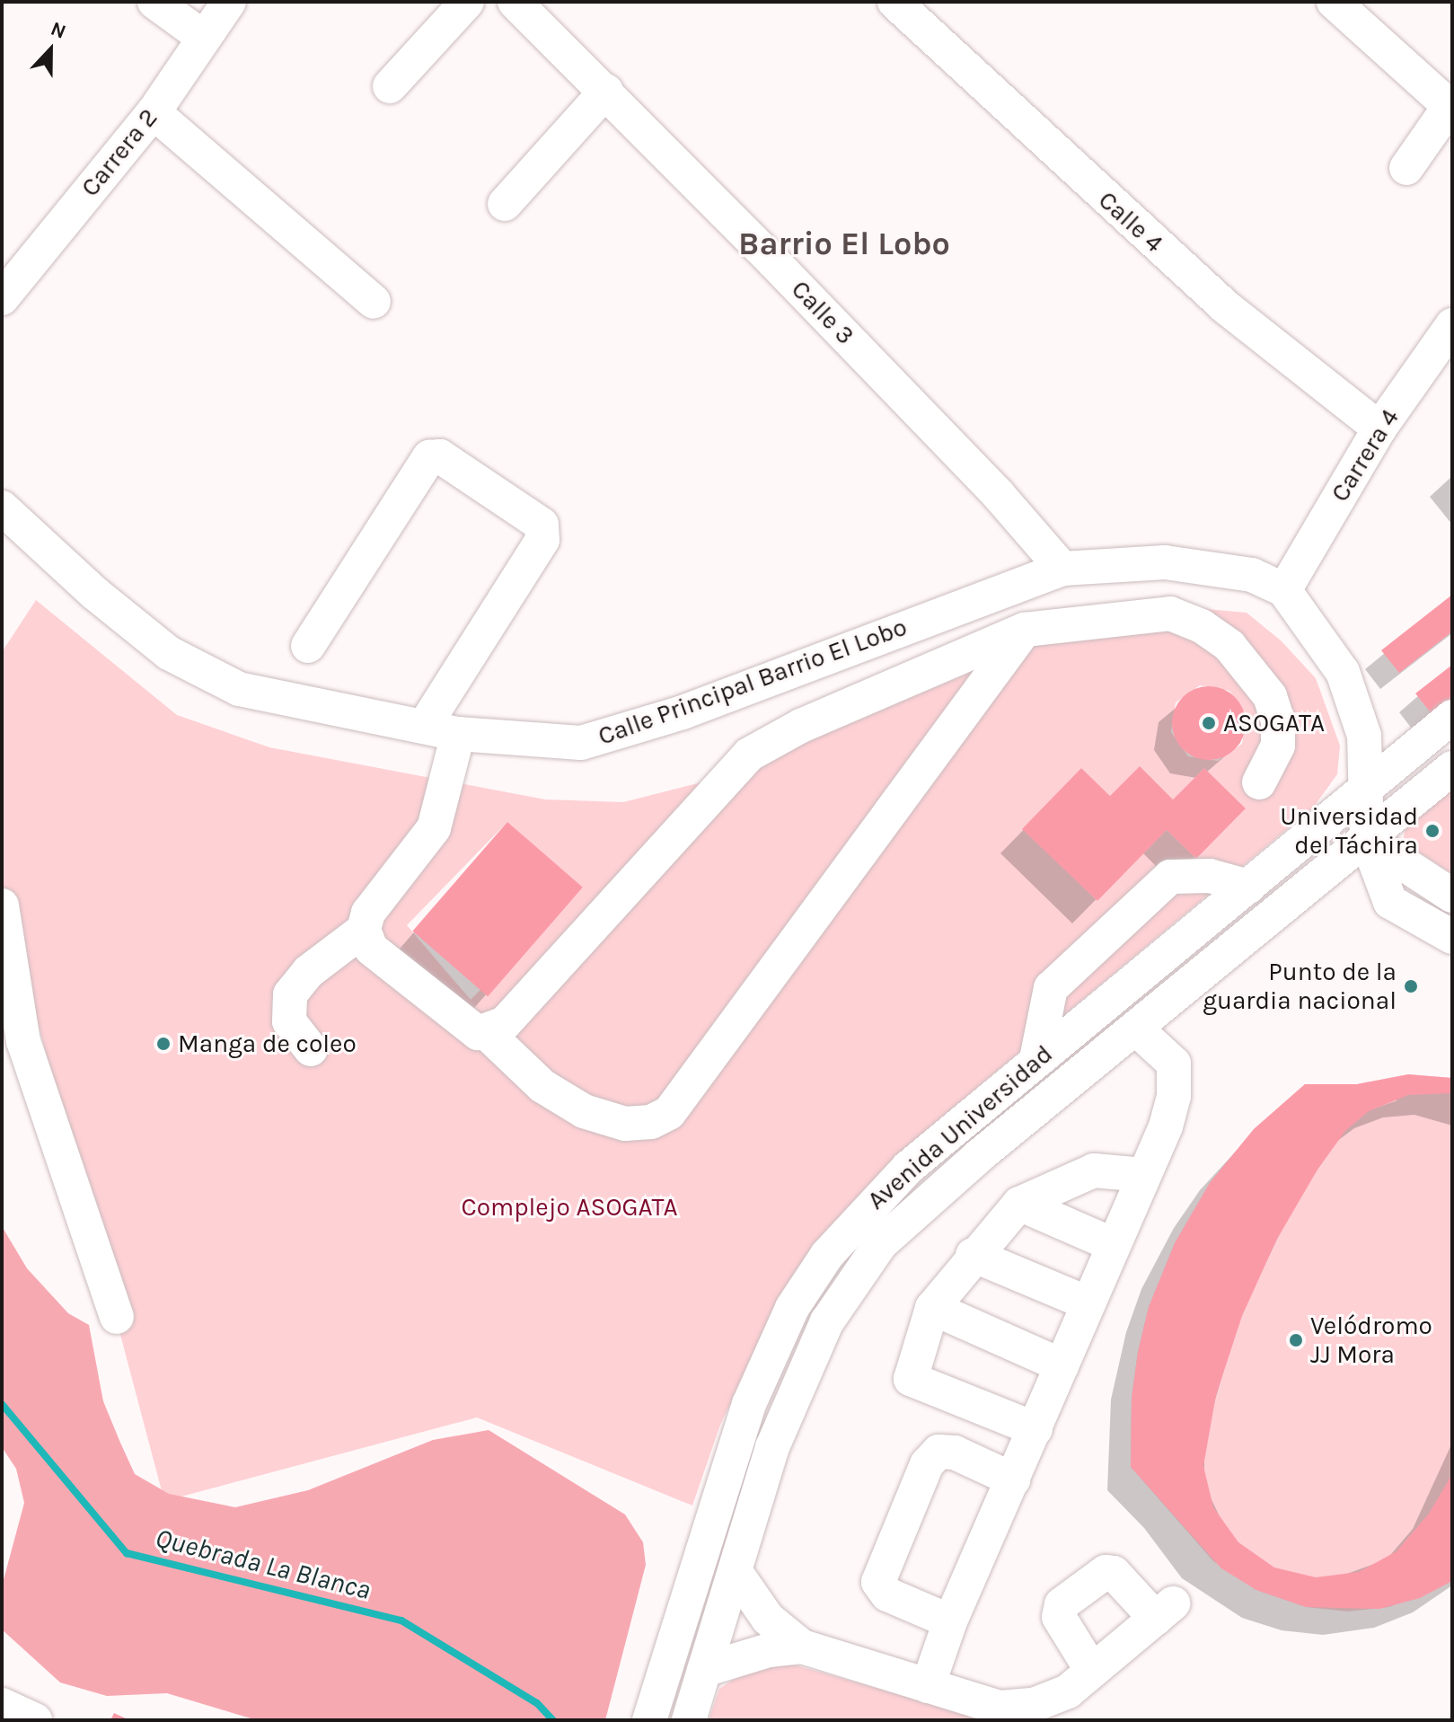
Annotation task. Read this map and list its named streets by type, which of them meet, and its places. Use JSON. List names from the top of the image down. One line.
{"streets":{"street":["Carrera 2","Calle 4","Calle 3","Carrera 4","Calle Principal Barrio El Lobo","Avenida Universidad"]},"crossings":[["Calle 4","Carrera 4"],["Calle 3","Calle Principal Barrio El Lobo"],["Carrera 4","Calle Principal Barrio El Lobo"],["Calle Principal Barrio El Lobo","Avenida Universidad"]],"districts":["Barrio El Lobo"],"water":["Quebrada La Blanca"],"parks":["Complejo ASOGATA"],"places":["ASOGATA","Universidad del Táchira","Punto de la guardia nacional","Manga de coleo","Velódromo JJ Mora"],"north":"top"}
